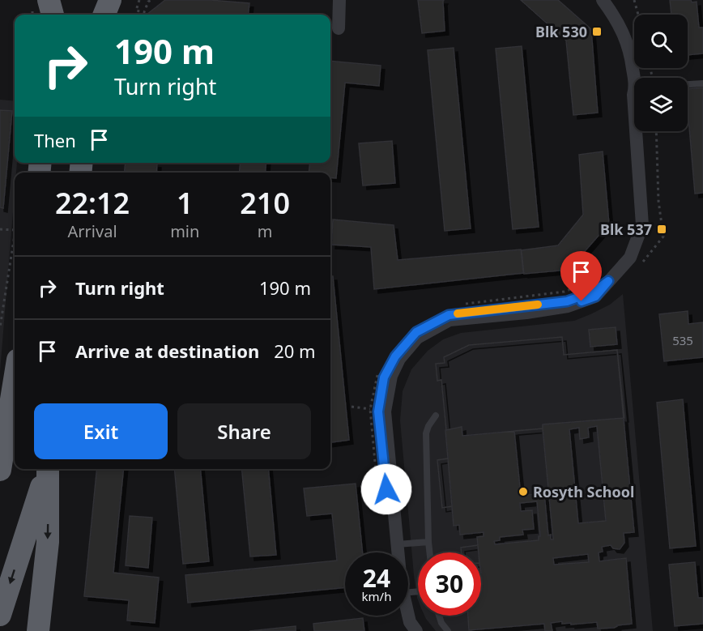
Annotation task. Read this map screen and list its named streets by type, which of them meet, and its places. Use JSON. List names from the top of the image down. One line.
{"places":{"transit":["Blk 530","Blk 537"],"other":["Rosyth School"]},"house_numbers":["535"],"page":{"turn":["190 m","Turn right"],"then":"Then","eta":["22:12","Arrival","1","min","210","m"],"list":[{"name":"Turn right","value":"190 m"},{"name":"Arrive at destination","value":"20 m"}],"buttons":["Exit","Share"],"speed":"24 km/h","limit":"30"}}
